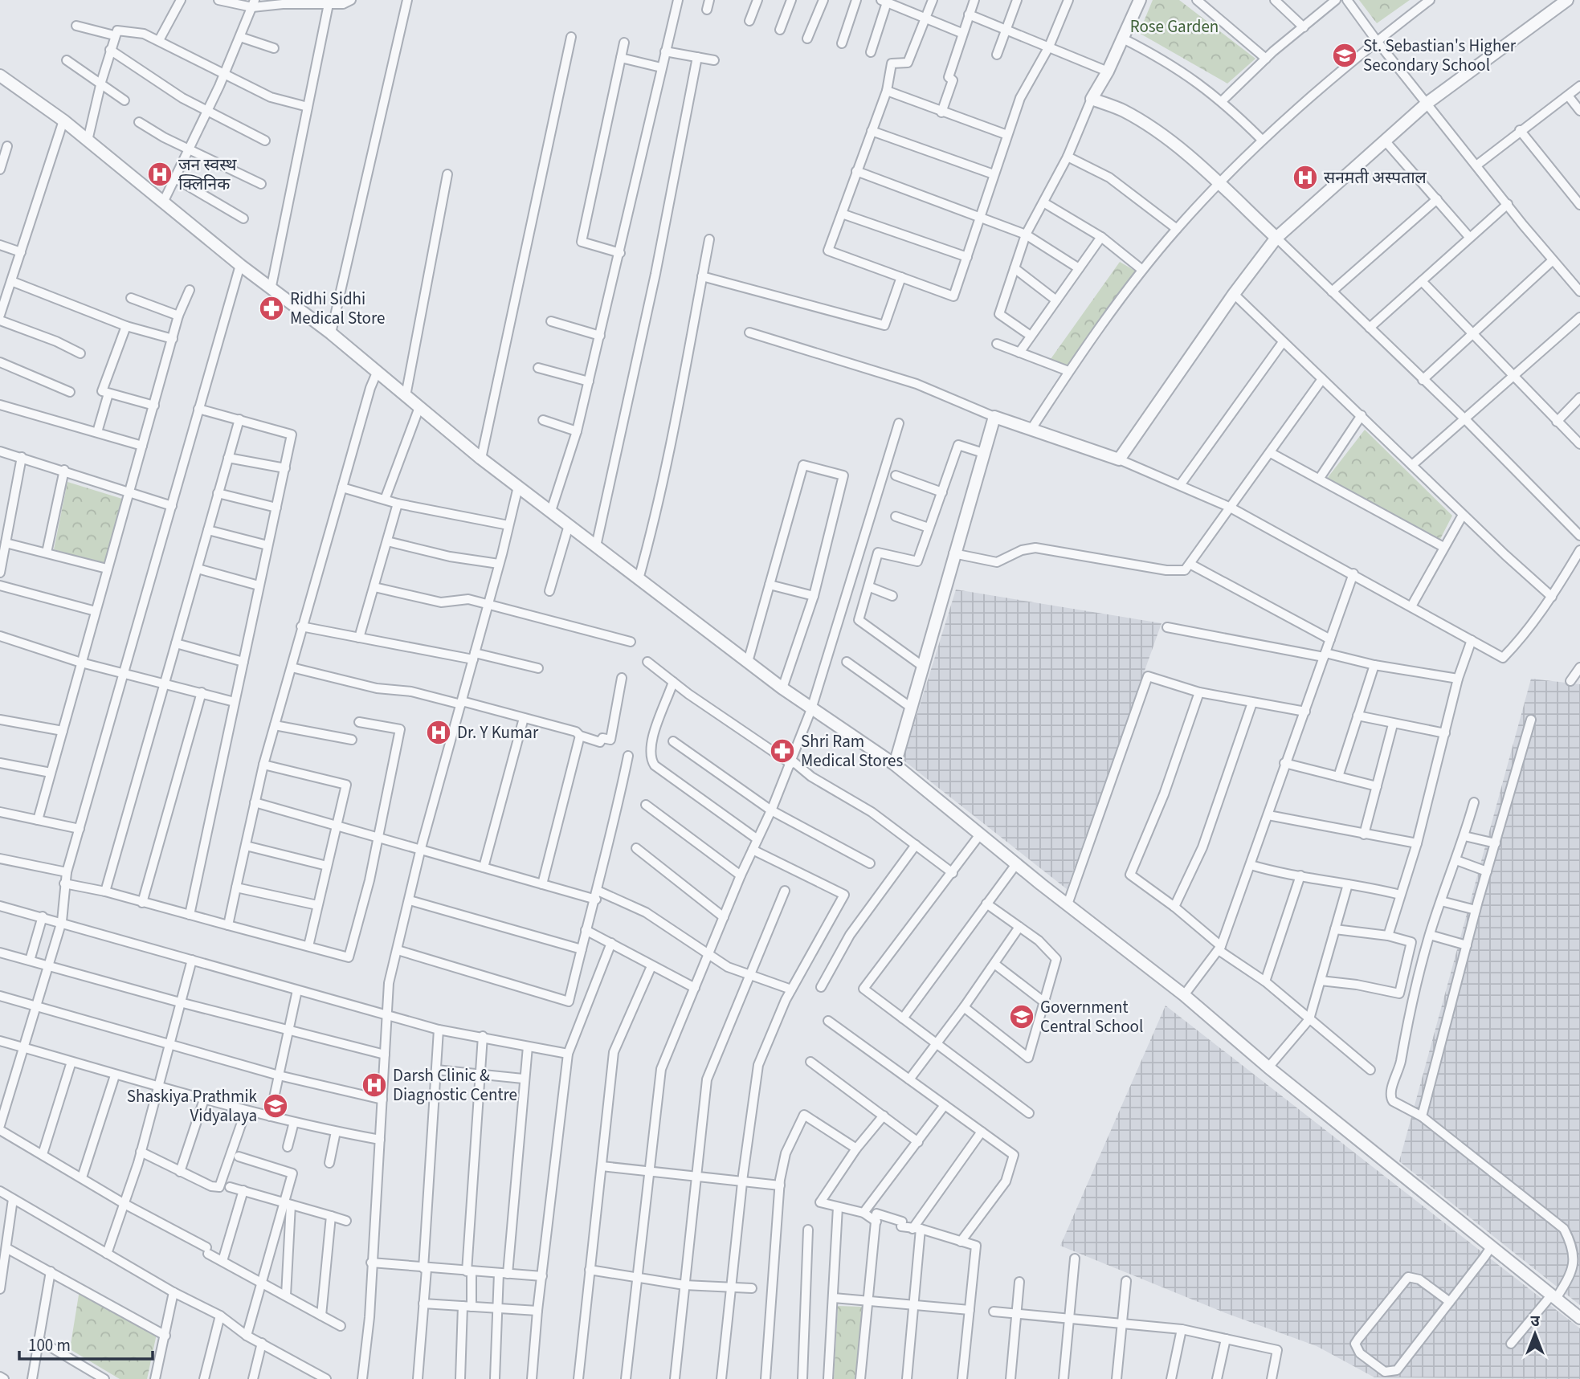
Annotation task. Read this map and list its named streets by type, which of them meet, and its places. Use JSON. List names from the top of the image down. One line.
{"parks":["Rose Garden"],"places":{"school or university":["St. Sebastian's Higher Secondary School","Government Central School","Shaskiya Prathmik Vidyalaya"],"hospital":["जन स्वस्थ क्लिनिक","सनमती अस्पताल","Dr. Y Kumar","Darsh Clinic & Diagnostic Centre"],"pharmacy":["Ridhi Sidhi Medical Store","Shri Ram Medical Stores"]},"scale_bar":"100 m","north":"top"}
